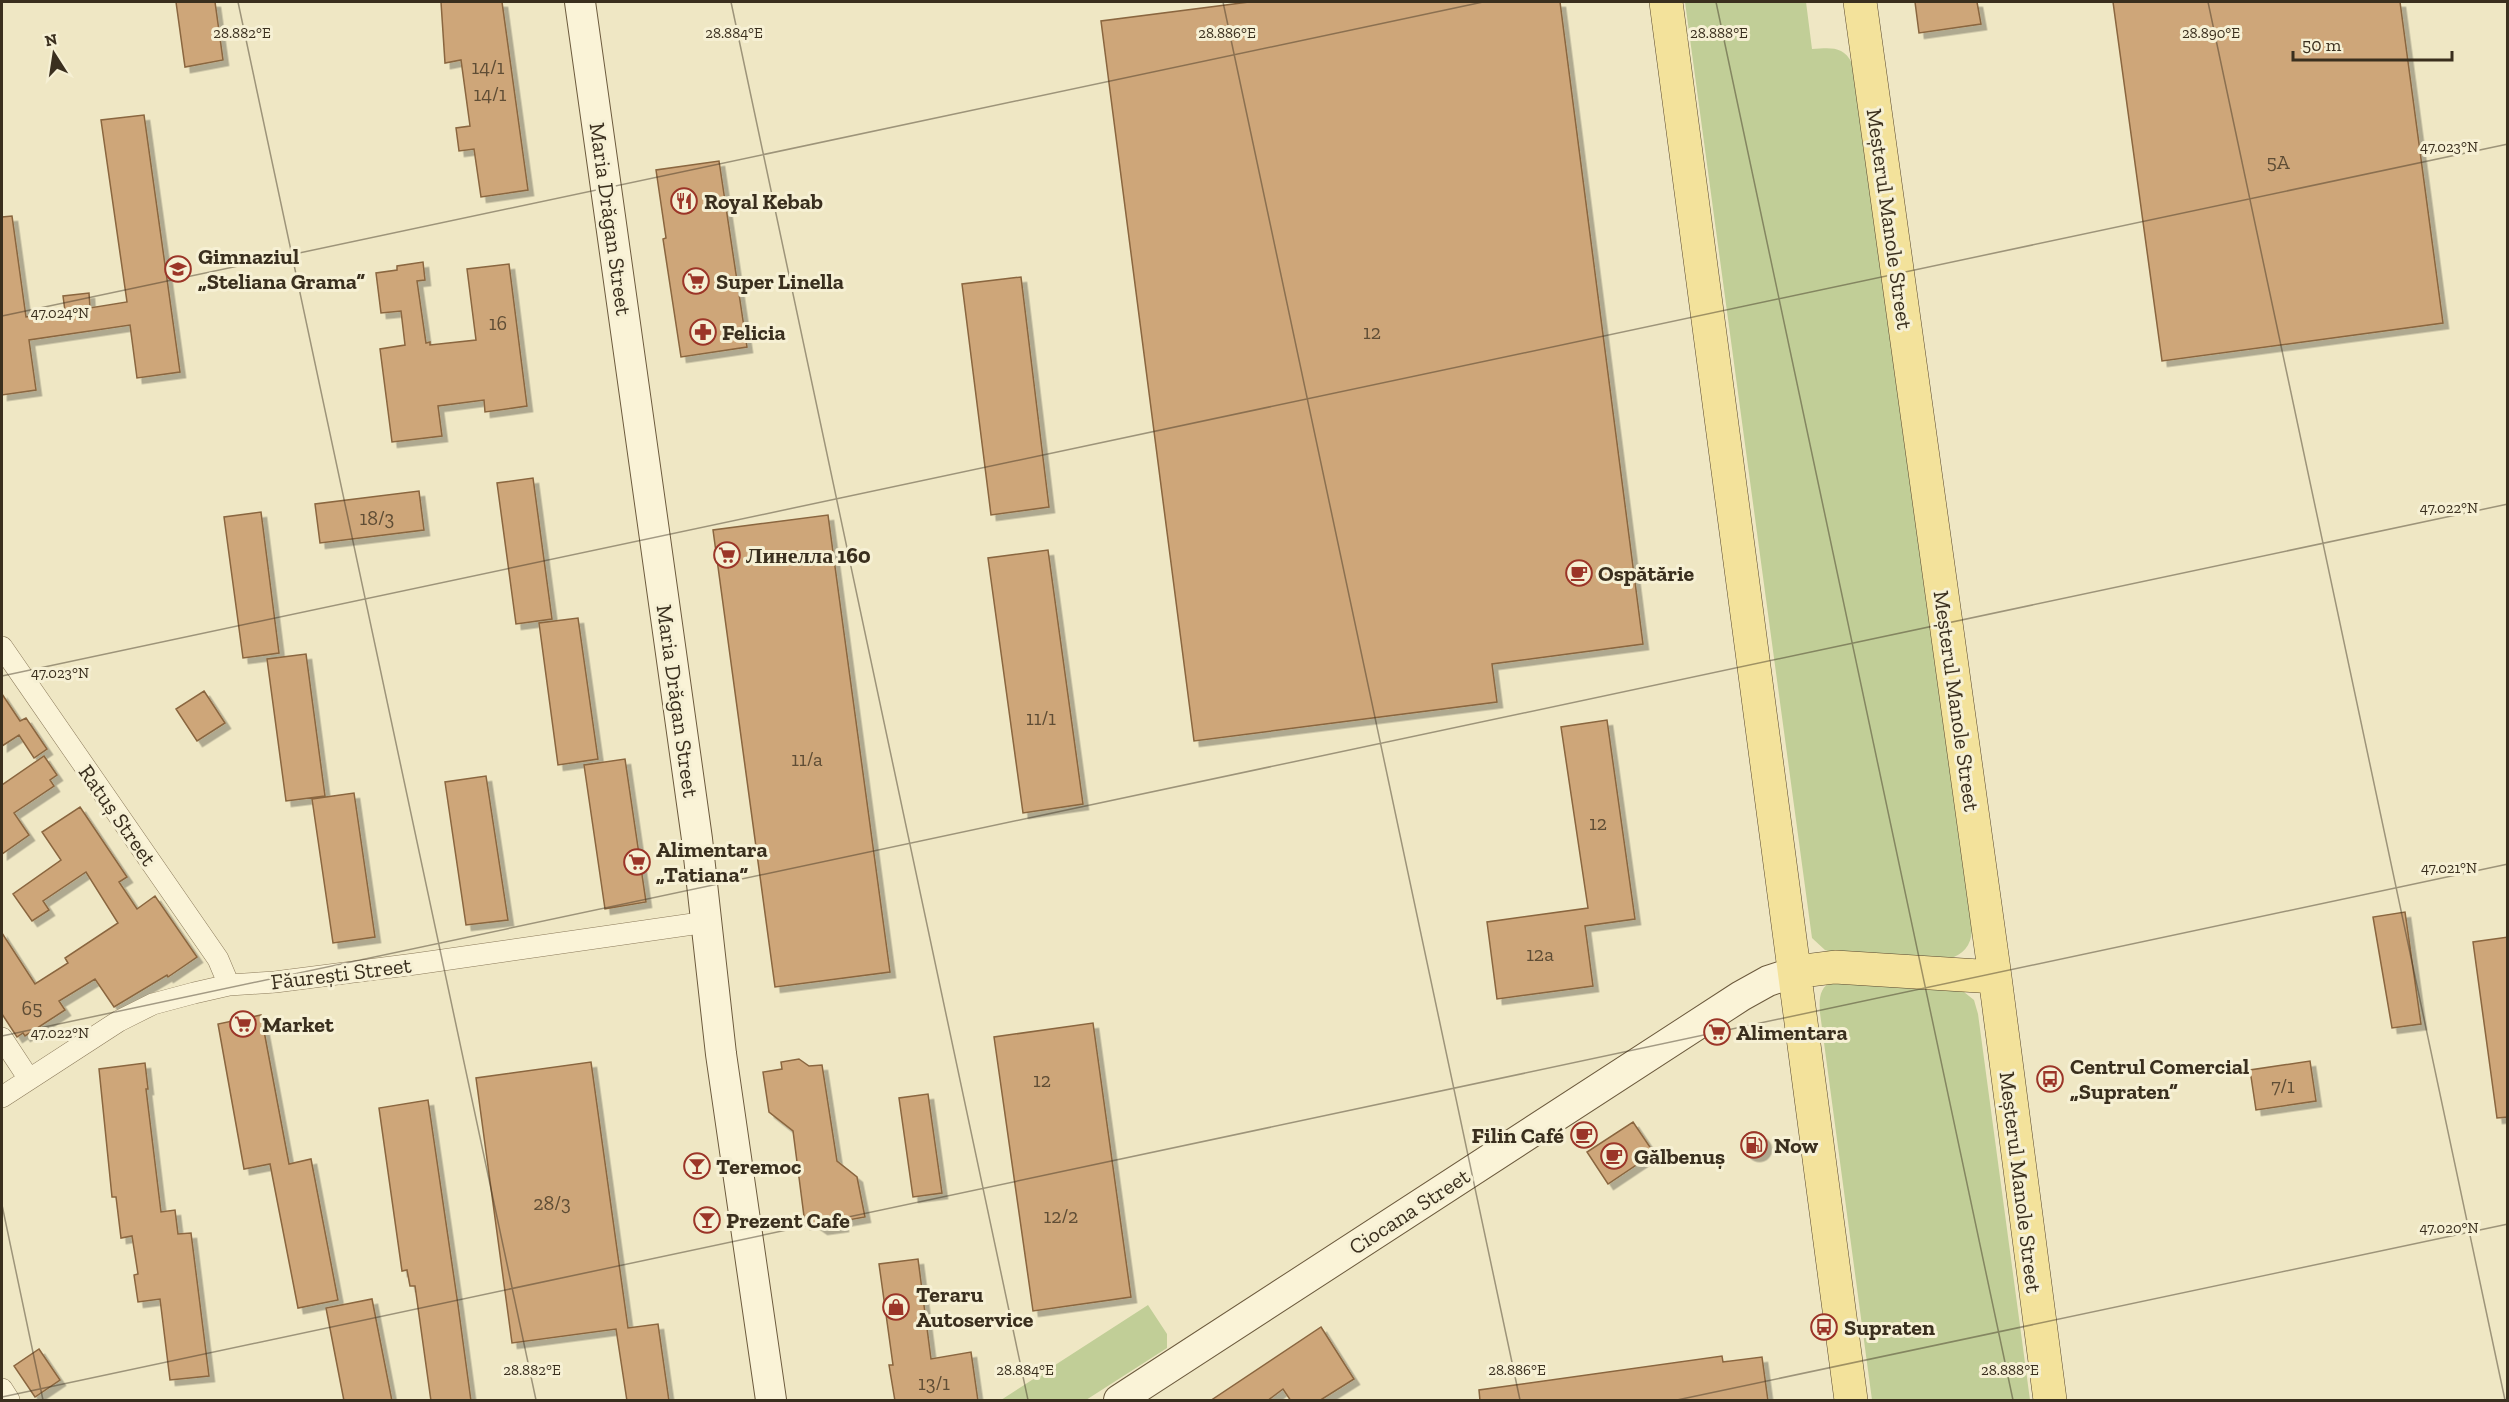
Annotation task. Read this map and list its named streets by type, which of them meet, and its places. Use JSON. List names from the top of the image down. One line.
{"streets":{"main road":["Maria Drăgan Street","Meșterul Manole Street","Ciocana Street"],"street":["Ratuș Street","Făurești Street"]},"crossings":[["Maria Drăgan Street","Făurești Street"],["Ratuș Street","Făurești Street"]],"places":{"restaurant":["Royal Kebab"],"school or university":["Gimnaziul „Steliana Grama”"],"supermarket":["Super Linella","Линелла 160","Alimentara „Tatiana“","Market","Alimentara"],"pharmacy":["Felicia"],"cafe":["Ospătărie","Filin Café","Gălbenuș"],"bus stop":["Centrul Comercial „Supraten”","Supraten"],"fuel station":["Now"],"bar":["Teremoc","Prezent Cafe"],"shop":["Teraru Autoservice"]},"house_numbers":["14/1","14/1","5A","16","12","18/3","11/1","11/a","12","12a","65","12","7/1","28/3","12/2","13/1"],"scale_bar":"50 m","north":"top","coordinates":["28.882°E","28.884°E","28.886°E","28.888°E","28.890°E","47.023°N","47.024°N","47.022°N","47.021°N","47.020°N"]}
